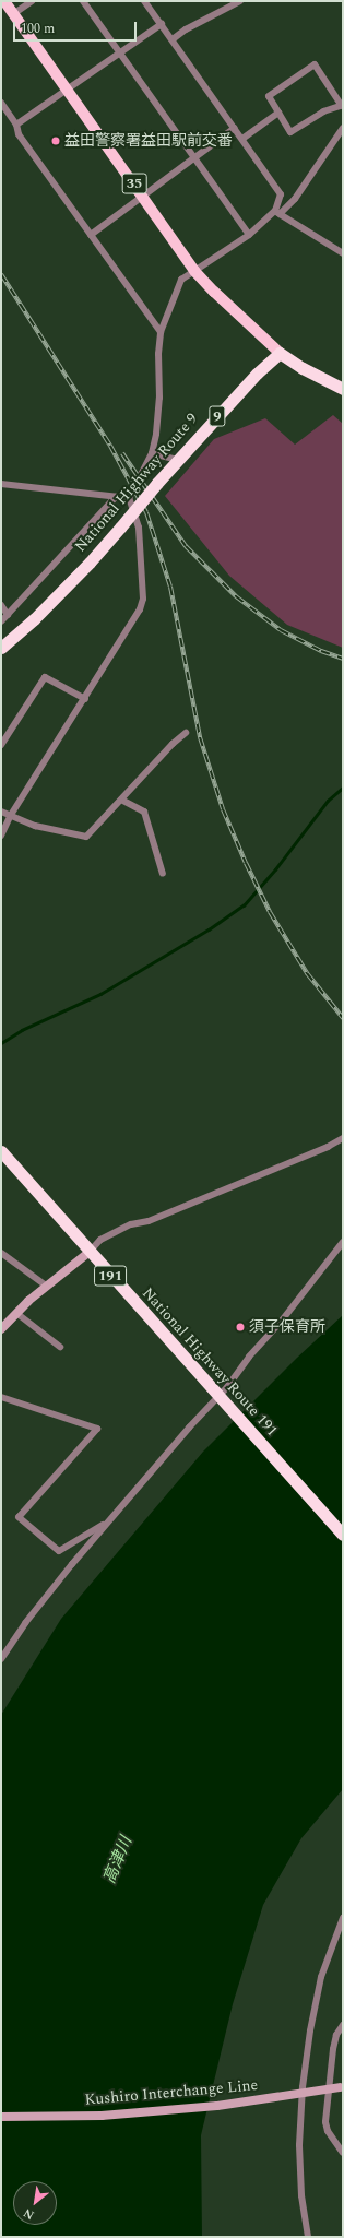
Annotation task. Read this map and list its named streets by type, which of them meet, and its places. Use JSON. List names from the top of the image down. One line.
{"streets":{"highway":["9","National Highway Route 9","191","National Highway Route 191"],"main road":["35","Kushiro Interchange Line"]},"crossings":[["35","National Highway Route 9"]],"water":["高津川"],"places":["益田警察署益田駅前交番","須子保育所"],"scale_bar":"100 m","north":"bottom left"}
